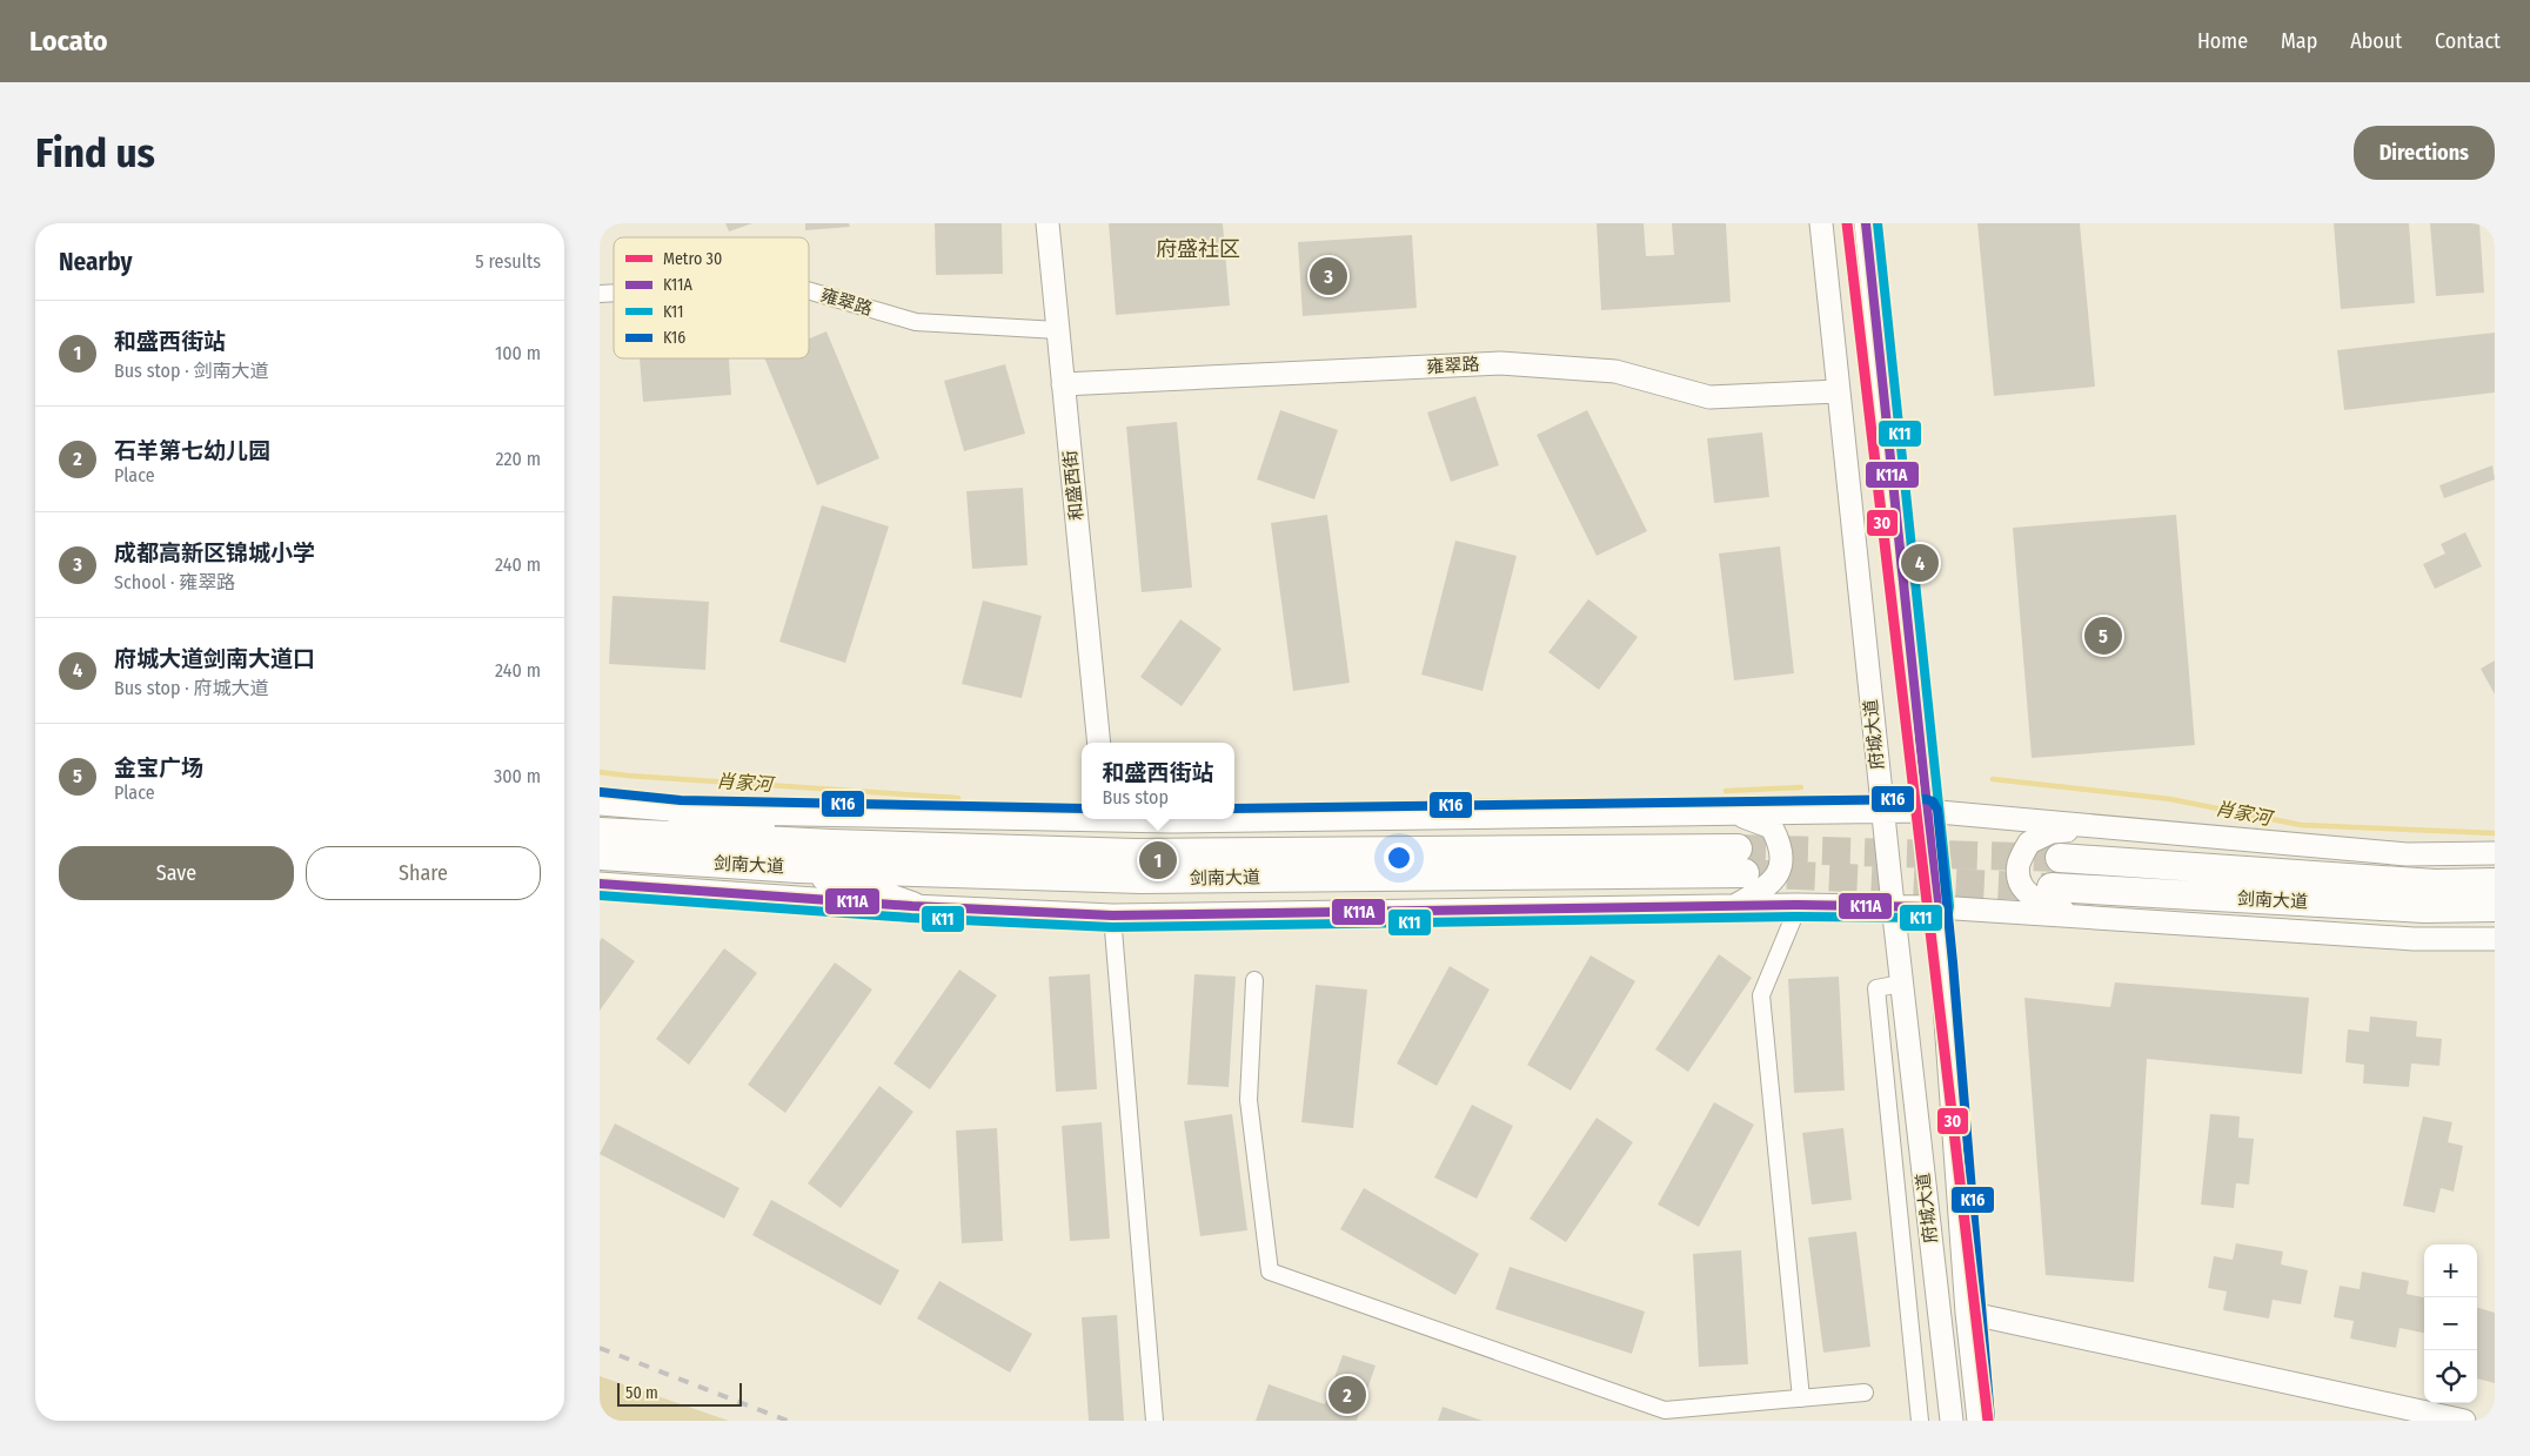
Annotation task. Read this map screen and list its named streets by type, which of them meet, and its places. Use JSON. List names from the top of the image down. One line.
{"streets":{"highway":["剑南大道"],"main road":["雍翠路","和盛西街","府城大道"]},"crossings":[["雍翠路","和盛西街"],["雍翠路","府城大道"]],"districts":["府盛社区"],"water":["肖家河"],"lines":["metro line 30","transit line K11A","transit line K11","transit line K16"],"legend":["Metro 30","K11A","K11","K16"],"scale_bar":"50 m","page":{"header":"Locato","nav":["Home","Map","About","Contact"],"buttons":["Directions",["Save","Share"]],"title":"Find us","heading":["Nearby","5 results"],"pins":["3","4","5","1","2"],"list":[{"mark":"1","name":"和盛西街站","note":"Bus stop · 剑南大道","value":"100 m"},{"mark":"2","name":"石羊第七幼儿园","note":"Place","value":"220 m"},{"mark":"3","name":"成都高新区锦城小学","note":"School · 雍翠路","value":"240 m"},{"mark":"4","name":"府城大道剑南大道口","note":"Bus stop · 府城大道","value":"240 m"},{"mark":"5","name":"金宝广场","note":"Place","value":"300 m"}],"popup":["和盛西街站","Bus stop"],"map_buttons":["+","−"],"scale":"50 m"}}
